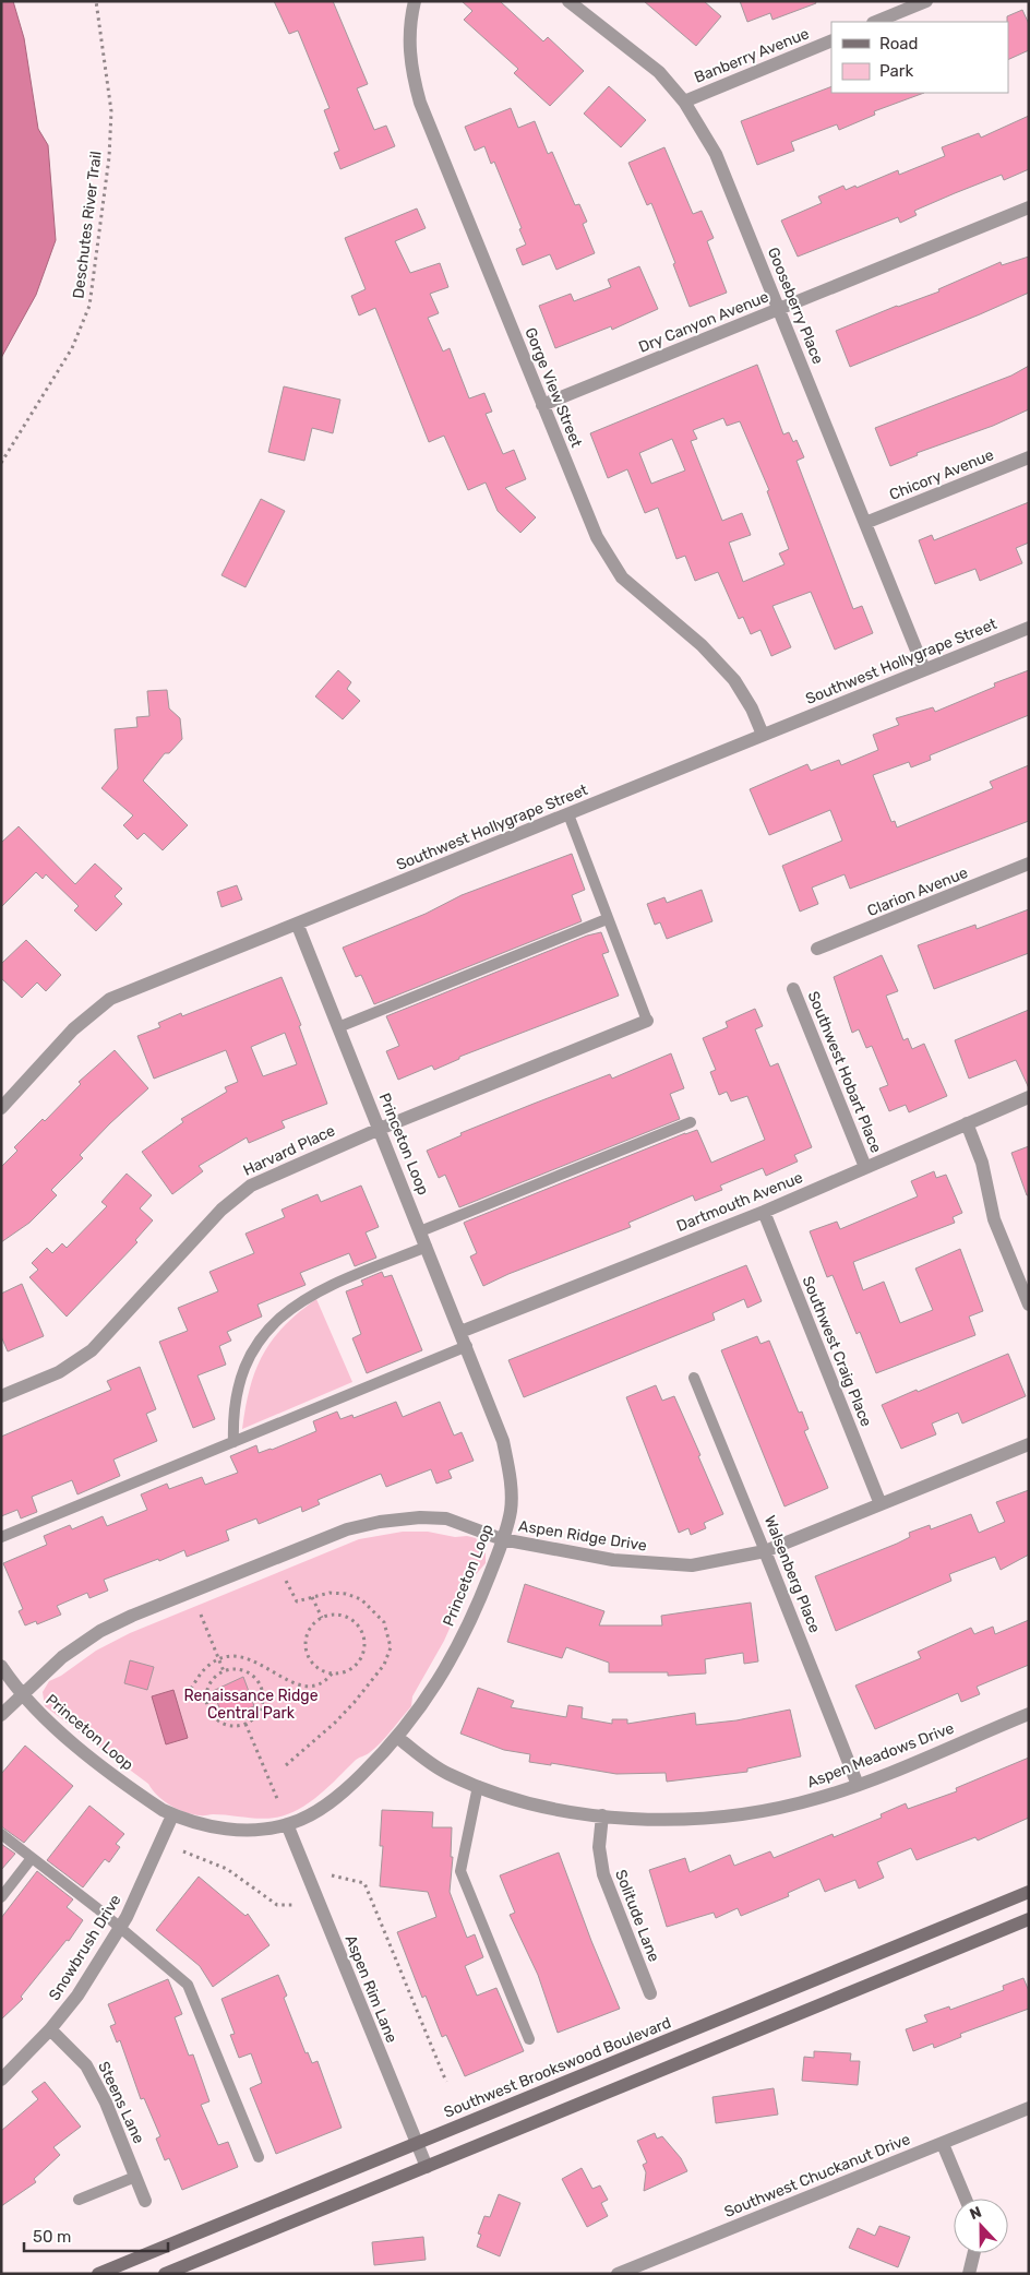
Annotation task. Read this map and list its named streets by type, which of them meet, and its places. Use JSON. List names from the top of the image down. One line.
{"streets":{"main road":["Southwest Brookswood Boulevard"],"street":["Banberry Avenue","Gooseberry Place","Dry Canyon Avenue","Gorge View Street","Chicory Avenue","Southwest Hollygrape Street","Clarion Avenue","Southwest Hobart Place","Princeton Loop","Harvard Place","Dartmouth Avenue","Southwest Craig Place","Aspen Ridge Drive","Walsenberg Place","Aspen Meadows Drive","Solitude Lane","Snowbrush Drive","Aspen Rim Lane","Steens Lane","Southwest Chuckanut Drive"],"path":["Deschutes River Trail"]},"crossings":[["Banberry Avenue","Gooseberry Place"],["Gooseberry Place","Dry Canyon Avenue"],["Gooseberry Place","Chicory Avenue"],["Gooseberry Place","Southwest Hollygrape Street"],["Dry Canyon Avenue","Gorge View Street"],["Gorge View Street","Southwest Hollygrape Street"],["Southwest Hollygrape Street","Princeton Loop"],["Southwest Hobart Place","Dartmouth Avenue"],["Princeton Loop","Harvard Place"],["Princeton Loop","Dartmouth Avenue"],["Princeton Loop","Aspen Ridge Drive"],["Princeton Loop","Aspen Meadows Drive"],["Princeton Loop","Snowbrush Drive"],["Princeton Loop","Aspen Rim Lane"],["Dartmouth Avenue","Southwest Craig Place"],["Southwest Craig Place","Aspen Ridge Drive"],["Aspen Ridge Drive","Walsenberg Place"],["Walsenberg Place","Aspen Meadows Drive"],["Aspen Meadows Drive","Solitude Lane"],["Snowbrush Drive","Steens Lane"],["Aspen Rim Lane","Southwest Brookswood Boulevard"]],"parks":["Renaissance Ridge Central Park"],"legend":["Road","Park"],"scale_bar":"50 m","north":"top"}
